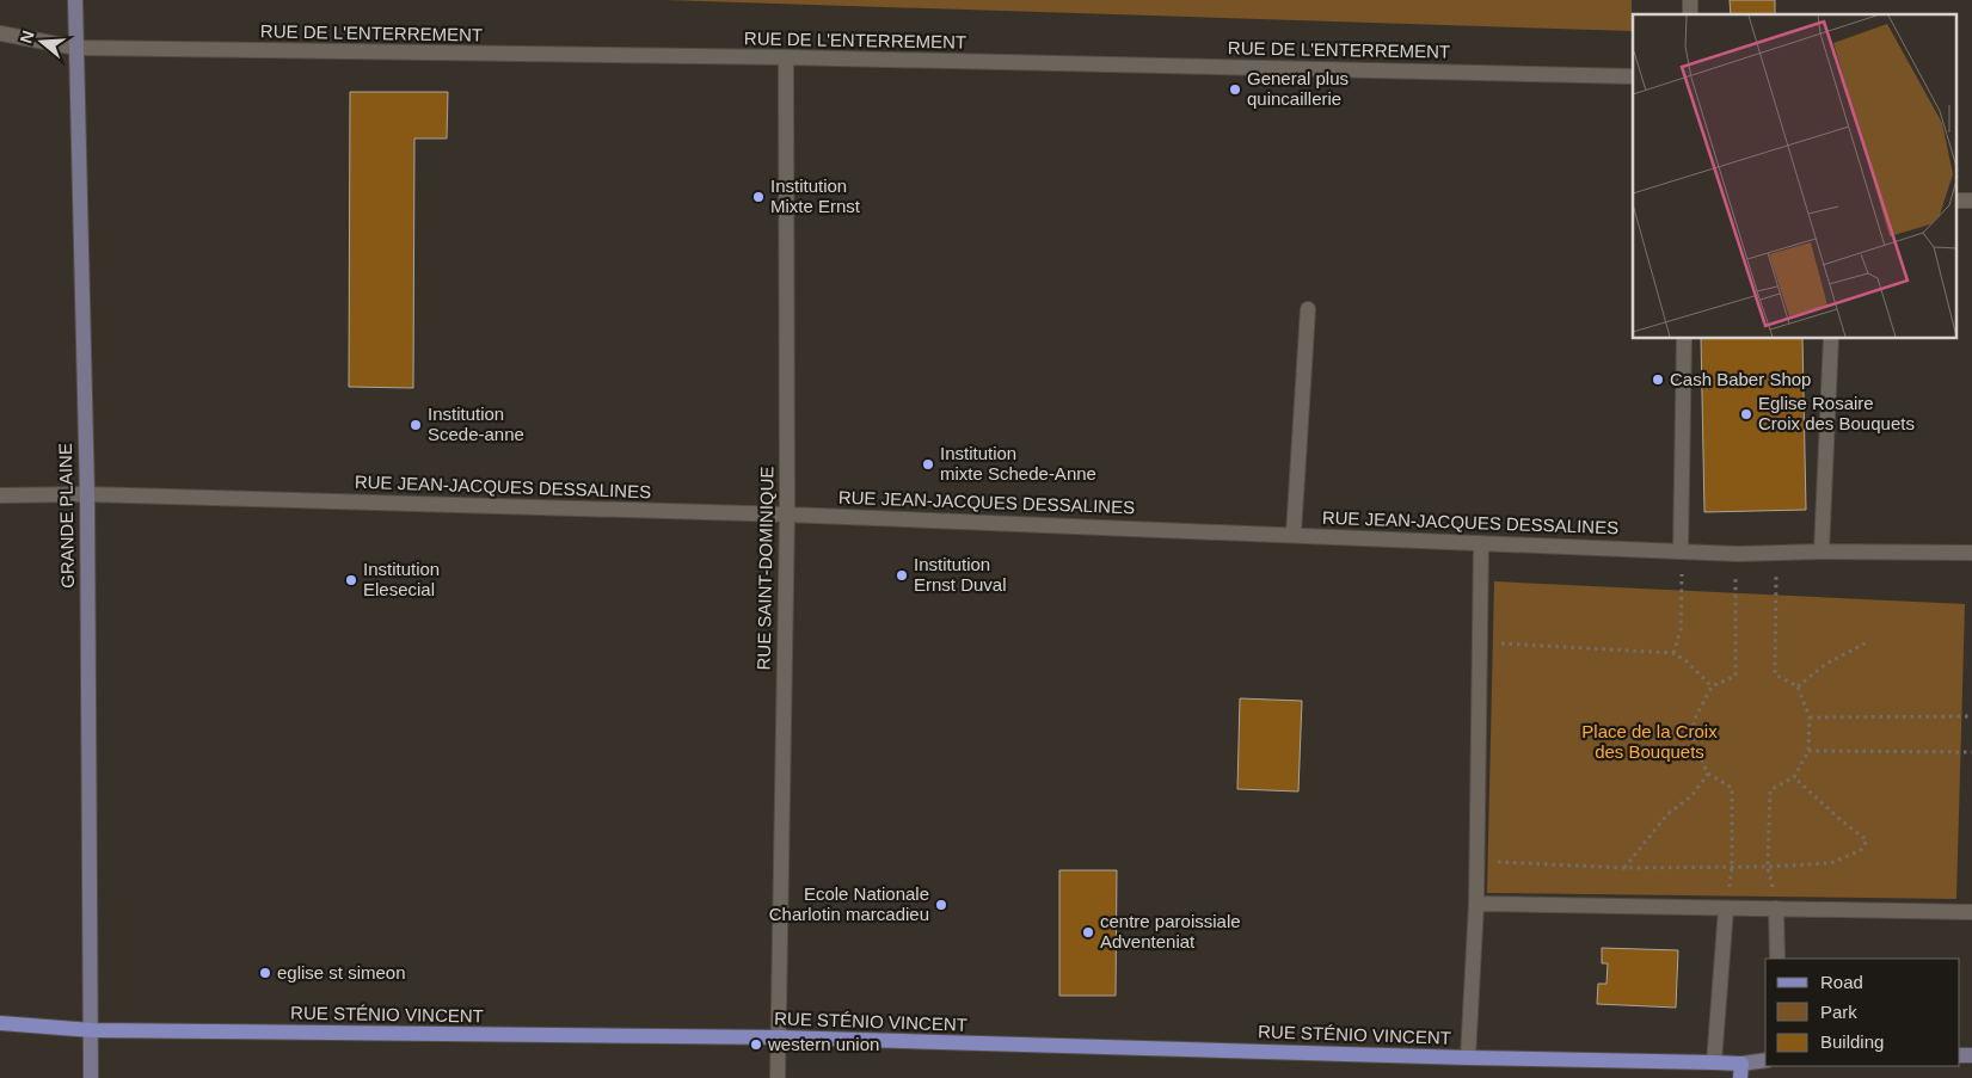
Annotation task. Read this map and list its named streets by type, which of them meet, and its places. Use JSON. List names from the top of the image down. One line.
{"streets":{"main road":["RUE STÉNIO VINCENT"],"street":["RUE DE L'ENTERREMENT","RUE JEAN-JACQUES DESSALINES","GRANDE PLAINE","RUE SAINT-DOMINIQUE"]},"crossings":[["RUE DE L'ENTERREMENT","GRANDE PLAINE"],["RUE DE L'ENTERREMENT","RUE SAINT-DOMINIQUE"],["RUE JEAN-JACQUES DESSALINES","GRANDE PLAINE"],["RUE JEAN-JACQUES DESSALINES","RUE SAINT-DOMINIQUE"],["GRANDE PLAINE","RUE STÉNIO VINCENT"],["RUE SAINT-DOMINIQUE","RUE STÉNIO VINCENT"]],"parks":["Place de la Croix des Bouquets"],"places":["General plus quincaillerie","Institution Mixte Ernst","Cash Baber Shop","Eglise Rosaire Croix des Bouquets","Institution Scede-anne","Institution mixte Schede-Anne","Institution Ernst Duval","Institution Elesecial","Ecole Nationale Charlotin marcadieu","centre paroissiale Adventeniat","eglise st simeon","western union"],"legend":["Road","Park","Building"],"north":"left"}
